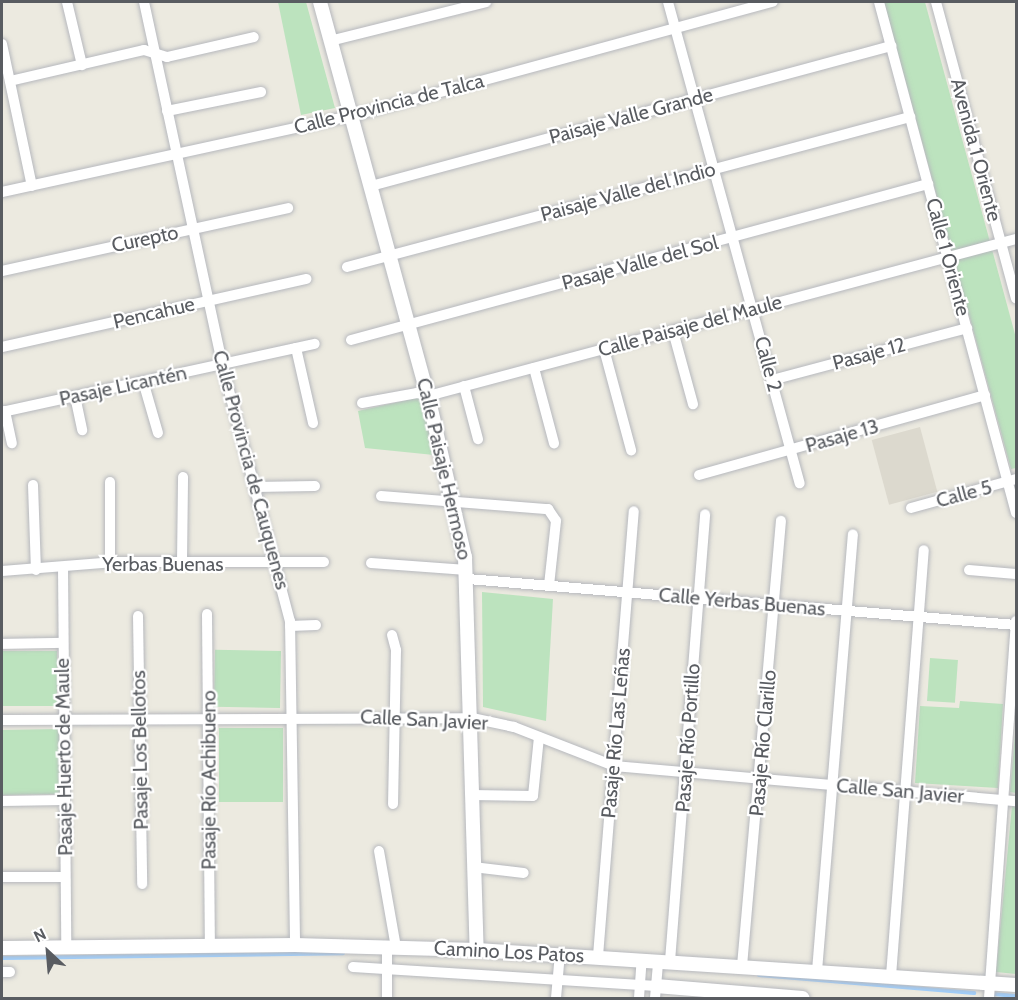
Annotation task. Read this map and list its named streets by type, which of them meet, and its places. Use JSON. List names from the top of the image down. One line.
{"streets":{"street":["Calle Provincia de Talca","Paisaje Valle Grande","Avenida 1 Oriente","Paisaje Valle del Indio","Curepto","Calle 1 Oriente","Pasaje Valle del Sol","Pencahue","Calle Paisaje del Maule","Pasaje 12","Calle 2","Pasaje Licantén","Pasaje 13","Calle Paisaje Hermoso","Calle Provincia de Cauquenes","Calle 5","Yerbas Buenas","Calle Yerbas Buenas","Calle San Javier","Pasaje Río Las Leñas","Pasaje Río Portillo","Pasaje Río Clarillo","Pasaje Los Bellotos","Pasaje Huerto de Maule","Pasaje Río Achibueno","Camino Los Patos"]},"crossings":[["Calle Provincia de Talca","Calle 2"],["Calle Provincia de Talca","Calle Paisaje Hermoso"],["Calle Provincia de Talca","Calle Provincia de Cauquenes"],["Paisaje Valle Grande","Calle 1 Oriente"],["Paisaje Valle Grande","Calle 2"],["Paisaje Valle Grande","Calle Paisaje Hermoso"],["Avenida 1 Oriente","Calle Paisaje del Maule"],["Paisaje Valle del Indio","Calle 1 Oriente"],["Paisaje Valle del Indio","Calle 2"],["Paisaje Valle del Indio","Calle Paisaje Hermoso"],["Curepto","Calle Provincia de Cauquenes"],["Calle 1 Oriente","Pasaje Valle del Sol"],["Calle 1 Oriente","Calle Paisaje del Maule"],["Calle 1 Oriente","Pasaje 12"],["Calle 1 Oriente","Pasaje 13"],["Calle 1 Oriente","Calle 5"],["Pasaje Valle del Sol","Calle 2"],["Pasaje Valle del Sol","Calle Paisaje Hermoso"],["Pencahue","Calle Provincia de Cauquenes"],["Calle Paisaje del Maule","Calle 2"],["Calle Paisaje del Maule","Calle Paisaje Hermoso"],["Pasaje 12","Calle 2"],["Calle 2","Pasaje 13"],["Pasaje Licantén","Calle Provincia de Cauquenes"],["Calle Paisaje Hermoso","Calle Yerbas Buenas"],["Calle Paisaje Hermoso","Calle San Javier"],["Calle Paisaje Hermoso","Camino Los Patos"],["Calle Provincia de Cauquenes","Yerbas Buenas"],["Calle Provincia de Cauquenes","Calle San Javier"],["Calle Provincia de Cauquenes","Camino Los Patos"],["Yerbas Buenas","Pasaje Huerto de Maule"],["Calle Yerbas Buenas","Pasaje Río Las Leñas"],["Calle Yerbas Buenas","Pasaje Río Portillo"],["Calle Yerbas Buenas","Pasaje Río Clarillo"],["Calle San Javier","Pasaje Río Las Leñas"],["Calle San Javier","Pasaje Río Portillo"],["Calle San Javier","Pasaje Río Clarillo"],["Calle San Javier","Pasaje Los Bellotos"],["Calle San Javier","Pasaje Huerto de Maule"],["Calle San Javier","Pasaje Río Achibueno"],["Pasaje Río Las Leñas","Camino Los Patos"],["Pasaje Río Portillo","Camino Los Patos"],["Pasaje Río Clarillo","Camino Los Patos"],["Pasaje Huerto de Maule","Camino Los Patos"],["Pasaje Río Achibueno","Camino Los Patos"]],"north":"top left"}
